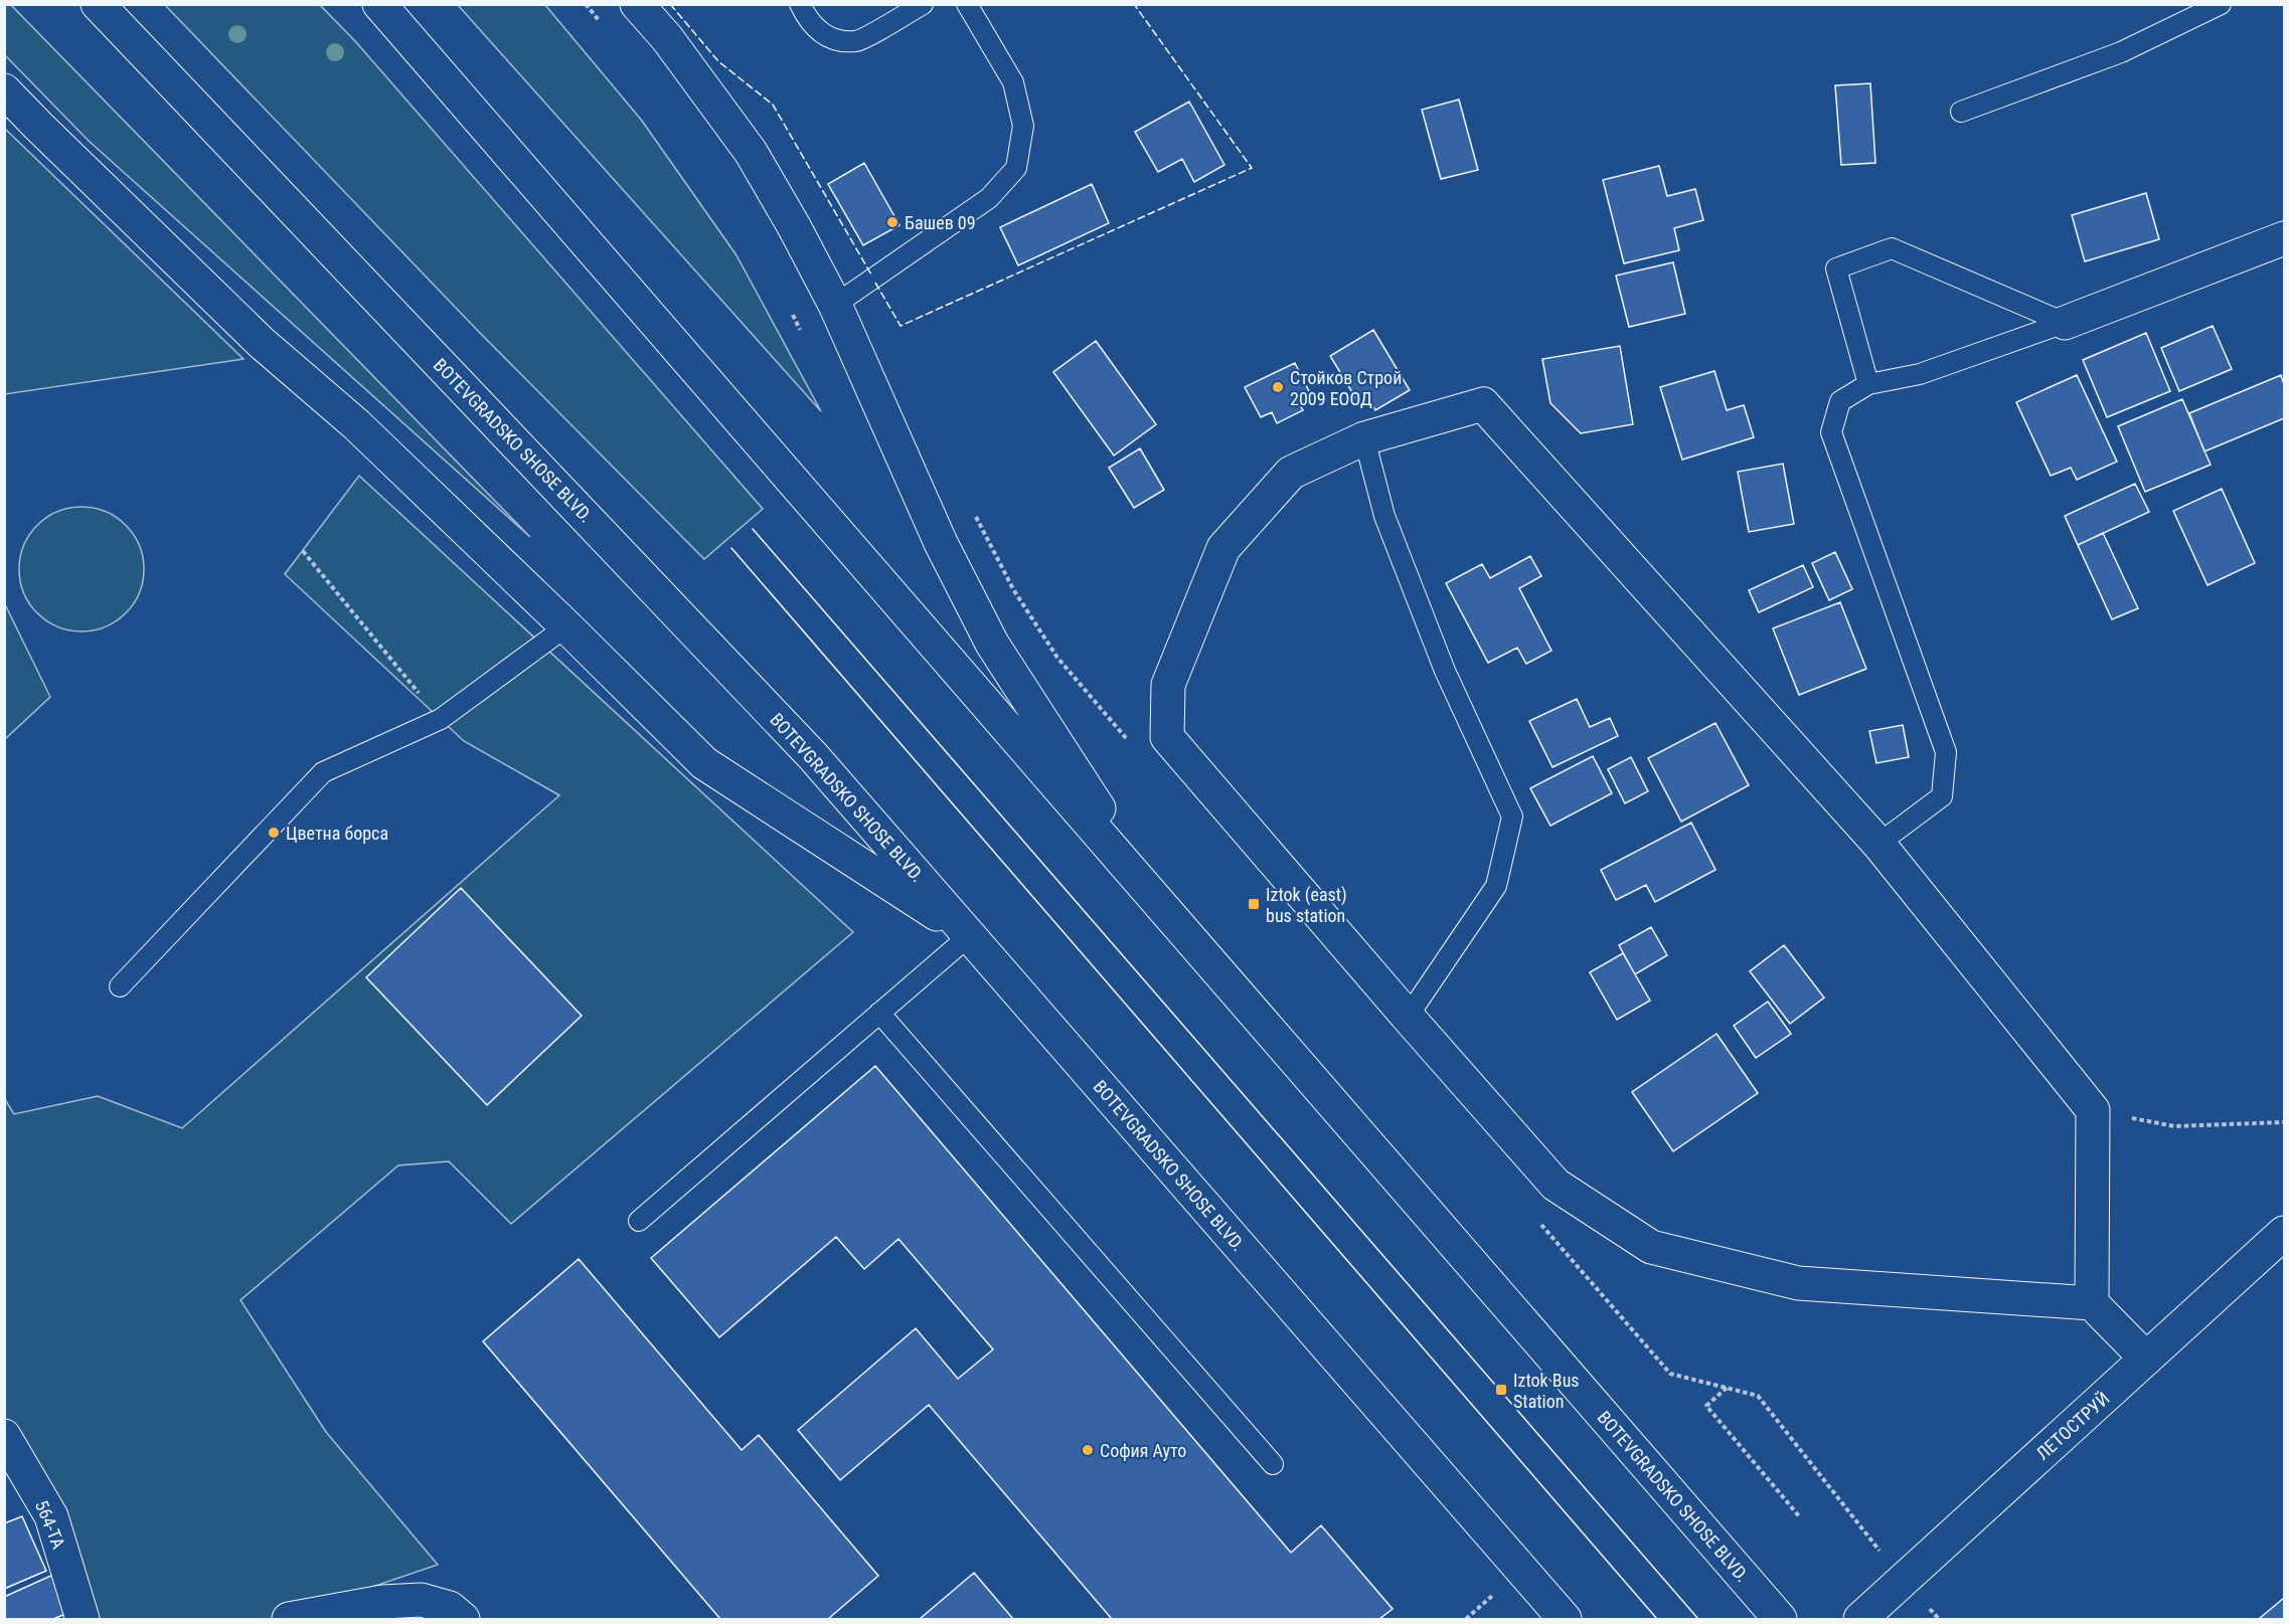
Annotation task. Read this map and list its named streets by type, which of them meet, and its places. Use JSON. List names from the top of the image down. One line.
{"streets":{"main road":["BOTEVGRADSKO SHOSE BLVD.","ЛЕТОСТРУЙ","564-ТА"]},"places":{"other":["Башев 09","Стойков Строй 2009 ЕООД","Цветна борса","София Ауто"],"transit":["Iztok (east) bus station","Iztok Bus Station"]}}
